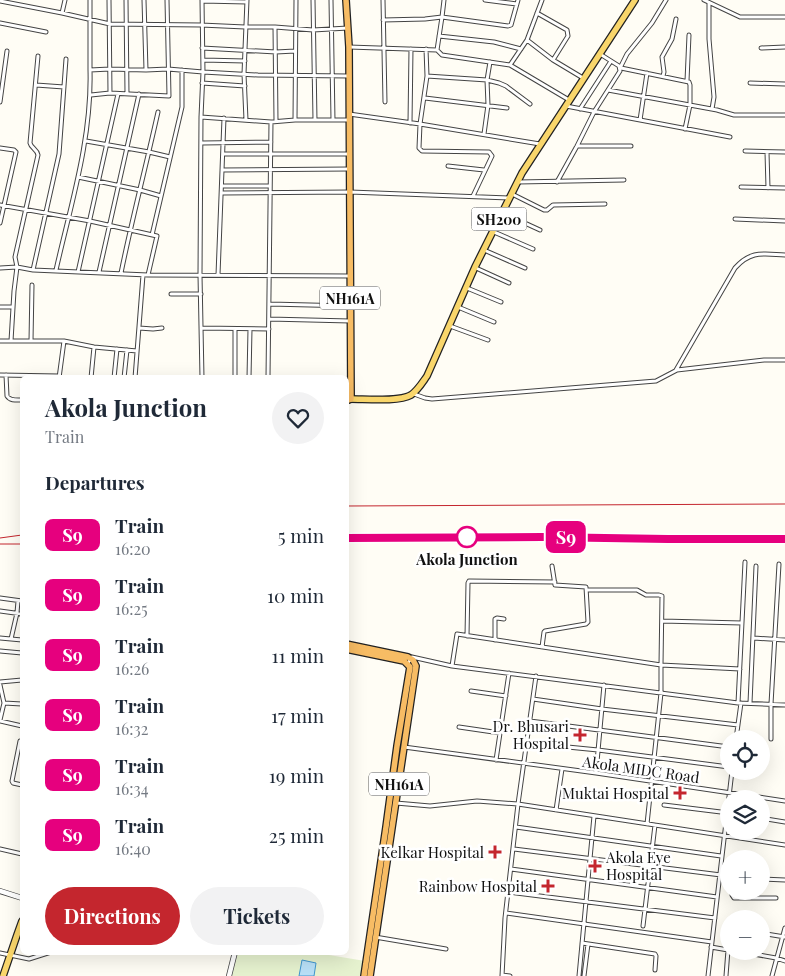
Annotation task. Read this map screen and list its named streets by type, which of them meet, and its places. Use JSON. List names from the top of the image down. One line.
{"streets":{"highway":["NH161A"],"main road":["SH200"],"street":["Akola MIDC Road"]},"crossings":[["NH161A","Akola MIDC Road"]],"places":{"other":["Akola Junction"],"health":["Dr. Bhusari Hospital","Muktai Hospital","Kelkar Hospital","Akola Eye Hospital","Rainbow Hospital"]},"page":{"on_map":"S9","heading":[["Akola Junction","Train"],"Departures"],"list":[{"mark":"S9","name":"Train","note":"16:20","value":"5 min"},{"mark":"S9","name":"Train","note":"16:25","value":"10 min"},{"mark":"S9","name":"Train","note":"16:26","value":"11 min"},{"mark":"S9","name":"Train","note":"16:32","value":"17 min"},{"mark":"S9","name":"Train","note":"16:34","value":"19 min"},{"mark":"S9","name":"Train","note":"16:40","value":"25 min"}],"map_buttons":["+","−"],"buttons":["Directions","Tickets"]}}
